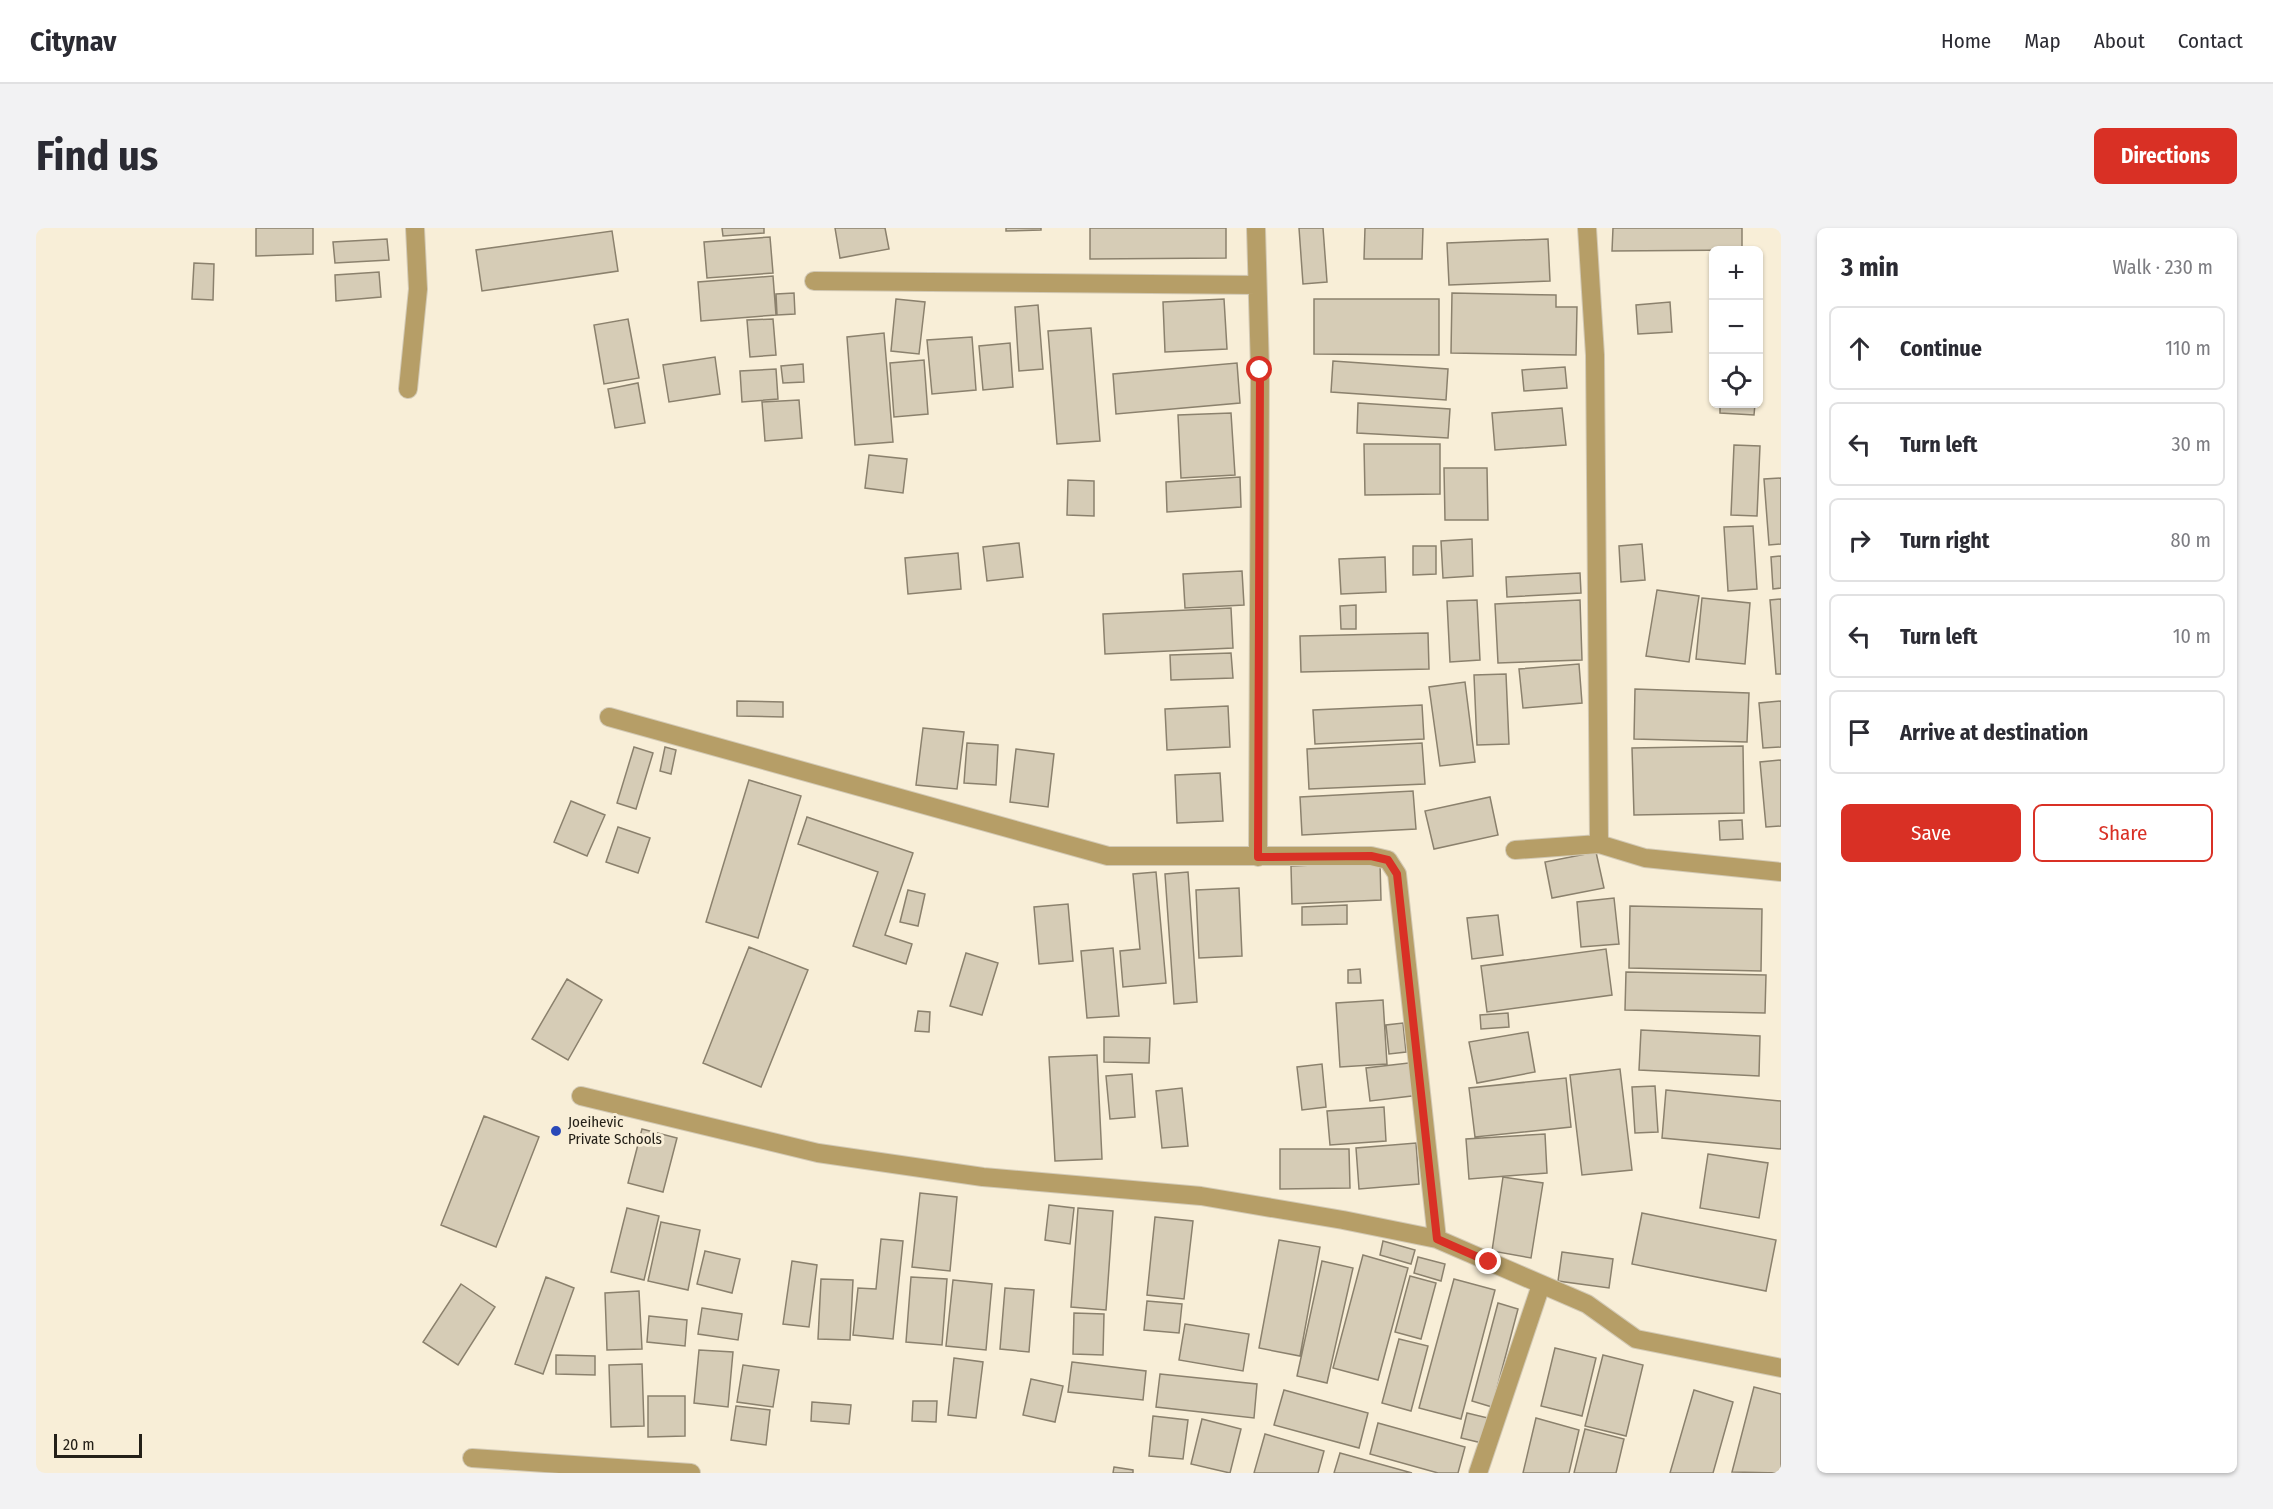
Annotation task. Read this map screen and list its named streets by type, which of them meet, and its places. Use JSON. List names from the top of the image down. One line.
{"places":["Joeihevic Private Schools"],"scale_bar":"20 m","page":{"header":"Citynav","nav":["Home","Map","About","Contact"],"buttons":["Directions",["Save","Share"]],"title":"Find us","heading":["3 min","Walk · 230 m"],"map_buttons":["+","−"],"list":[["Continue","110 m"],["Turn left","30 m"],["Turn right","80 m"],["Turn left","10 m"],"Arrive at destination"],"scale":"20 m"}}
